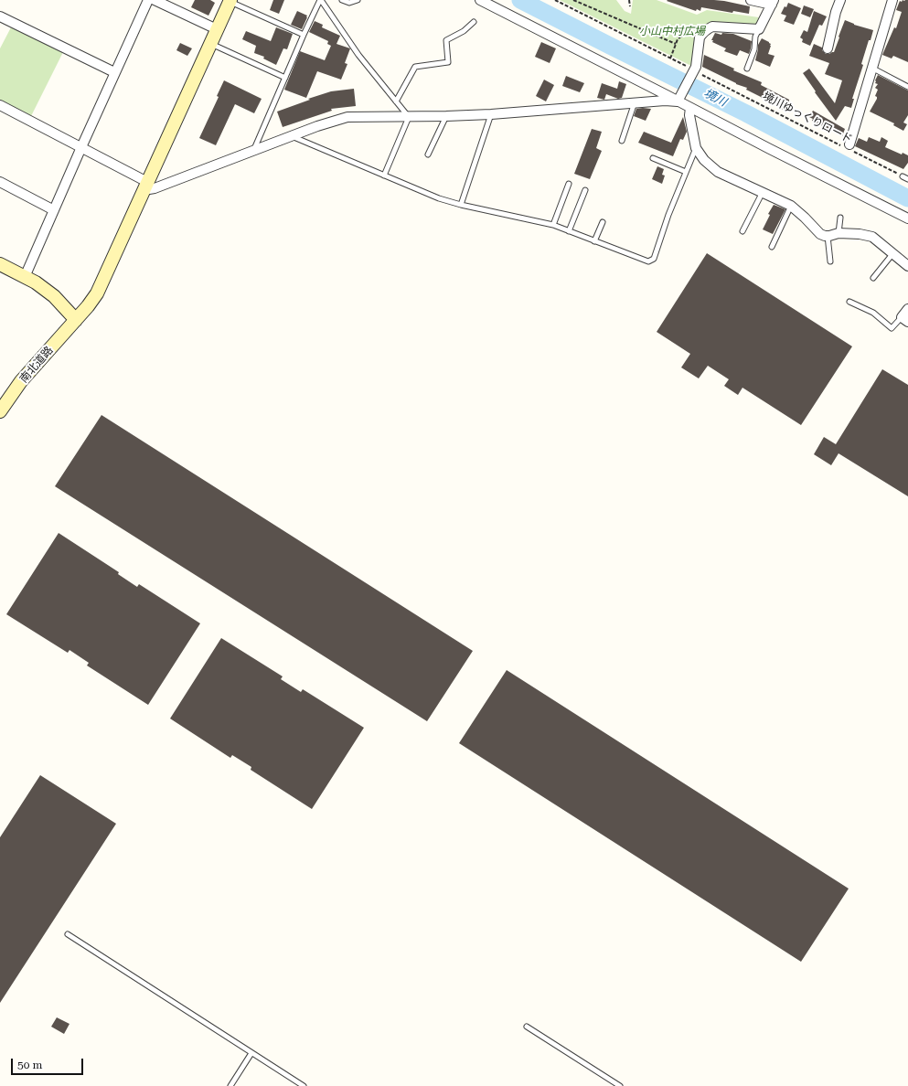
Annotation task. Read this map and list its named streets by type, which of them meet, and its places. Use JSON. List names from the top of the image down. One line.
{"streets":{"street":["南北道路"],"path":["境川ゆっくりロード"]},"water":["境川"],"parks":["小山中村広場"],"scale_bar":"50 m"}
